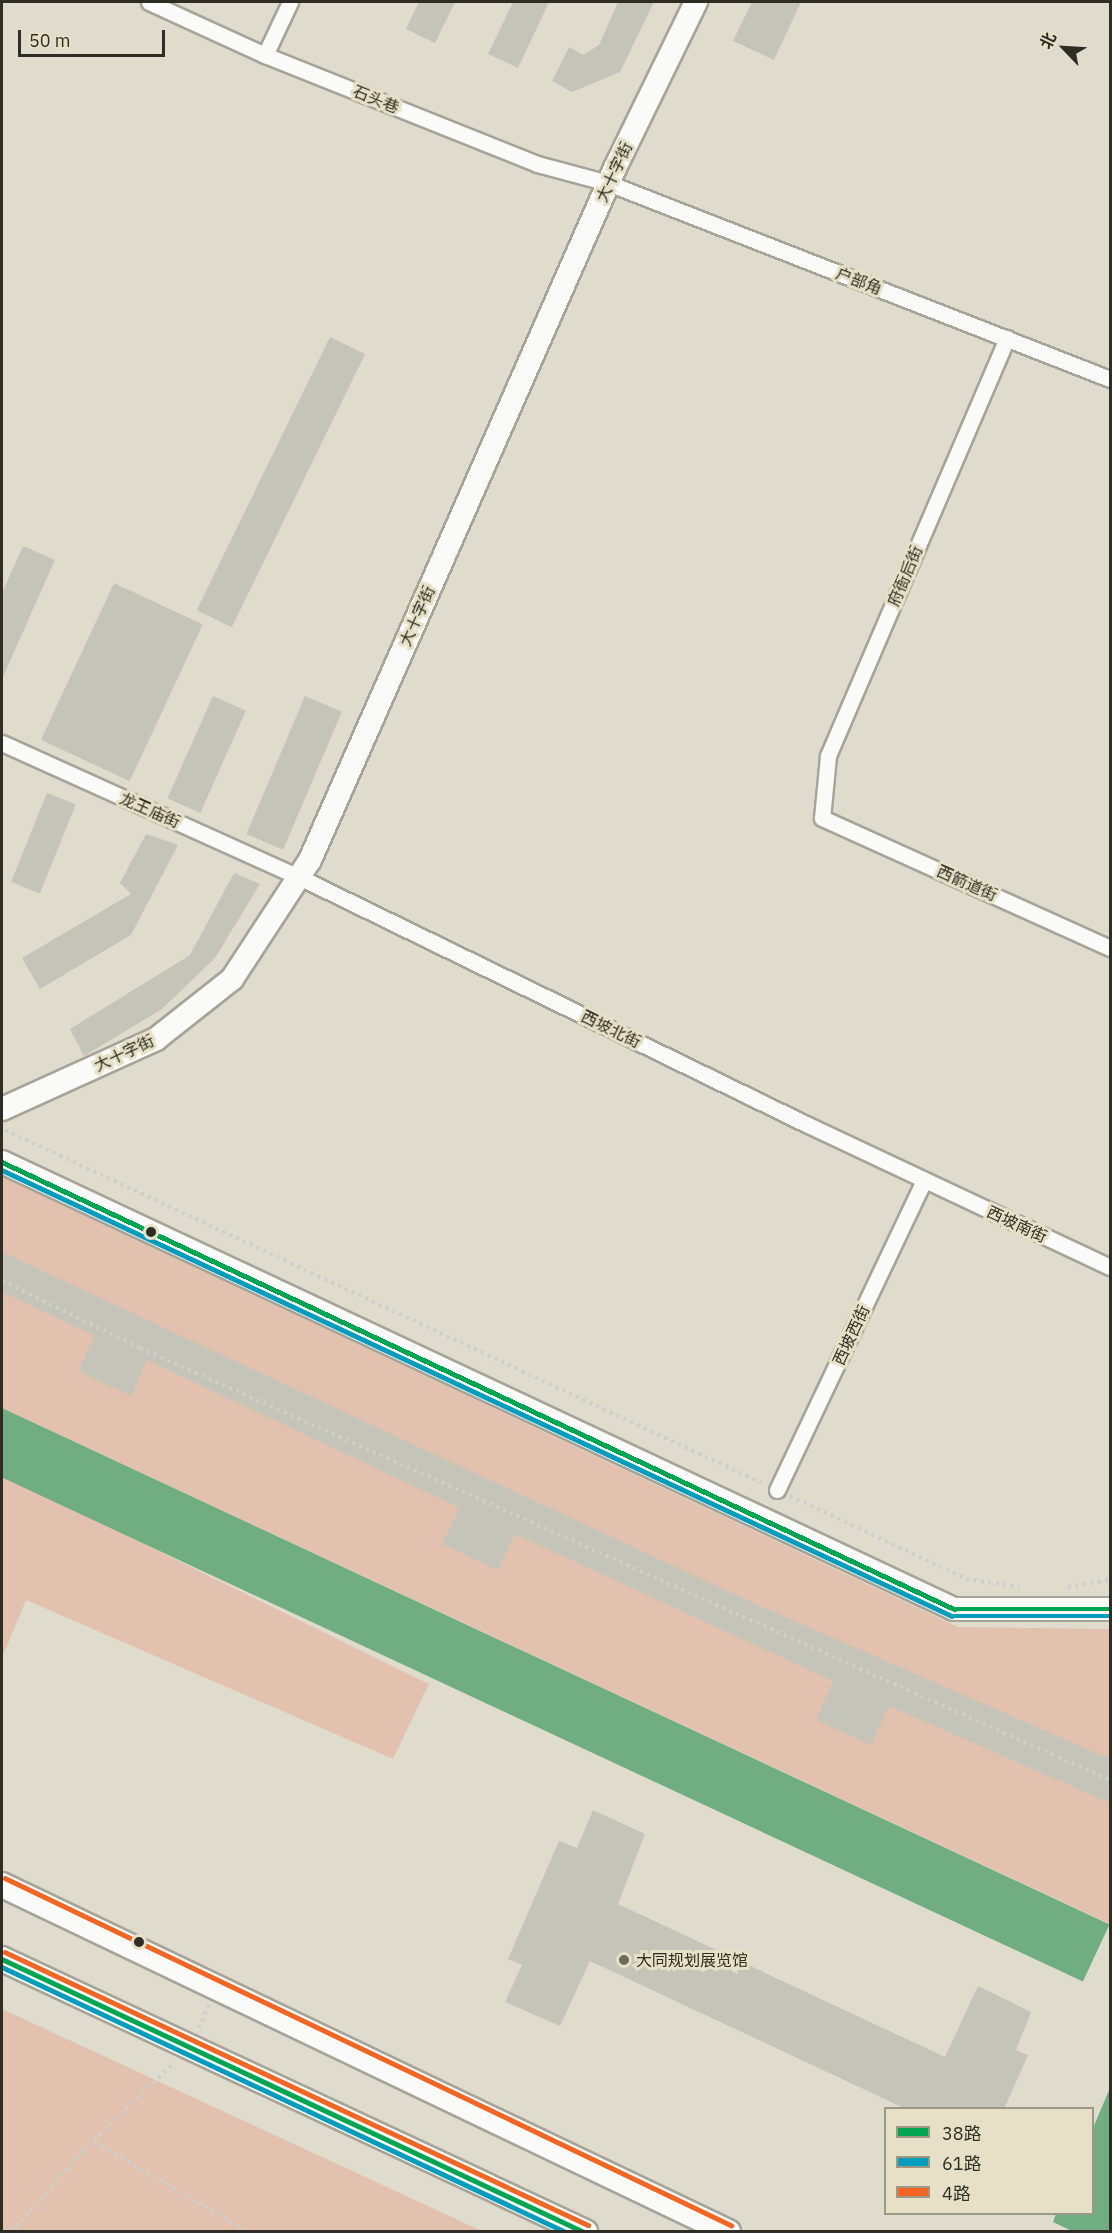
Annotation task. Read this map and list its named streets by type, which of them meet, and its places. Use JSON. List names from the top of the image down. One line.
{"streets":{"street":["石头巷","大十字街","户部角","府衙后街","龙王庙街","西箭道街","西坡北街","西坡南街","西坡西街"]},"crossings":[["石头巷","大十字街"],["石头巷","户部角"],["大十字街","户部角"],["大十字街","龙王庙街"],["大十字街","西坡北街"],["户部角","府衙后街"],["府衙后街","西箭道街"],["龙王庙街","西坡北街"],["西坡北街","西坡南街"],["西坡北街","西坡西街"],["西坡南街","西坡西街"]],"places":["大同规划展览馆"],"lines":["transit line 38路","transit line 61路","transit line 4路"],"legend":["38路","61路","4路"],"scale_bar":"50 m","north":"top left"}
